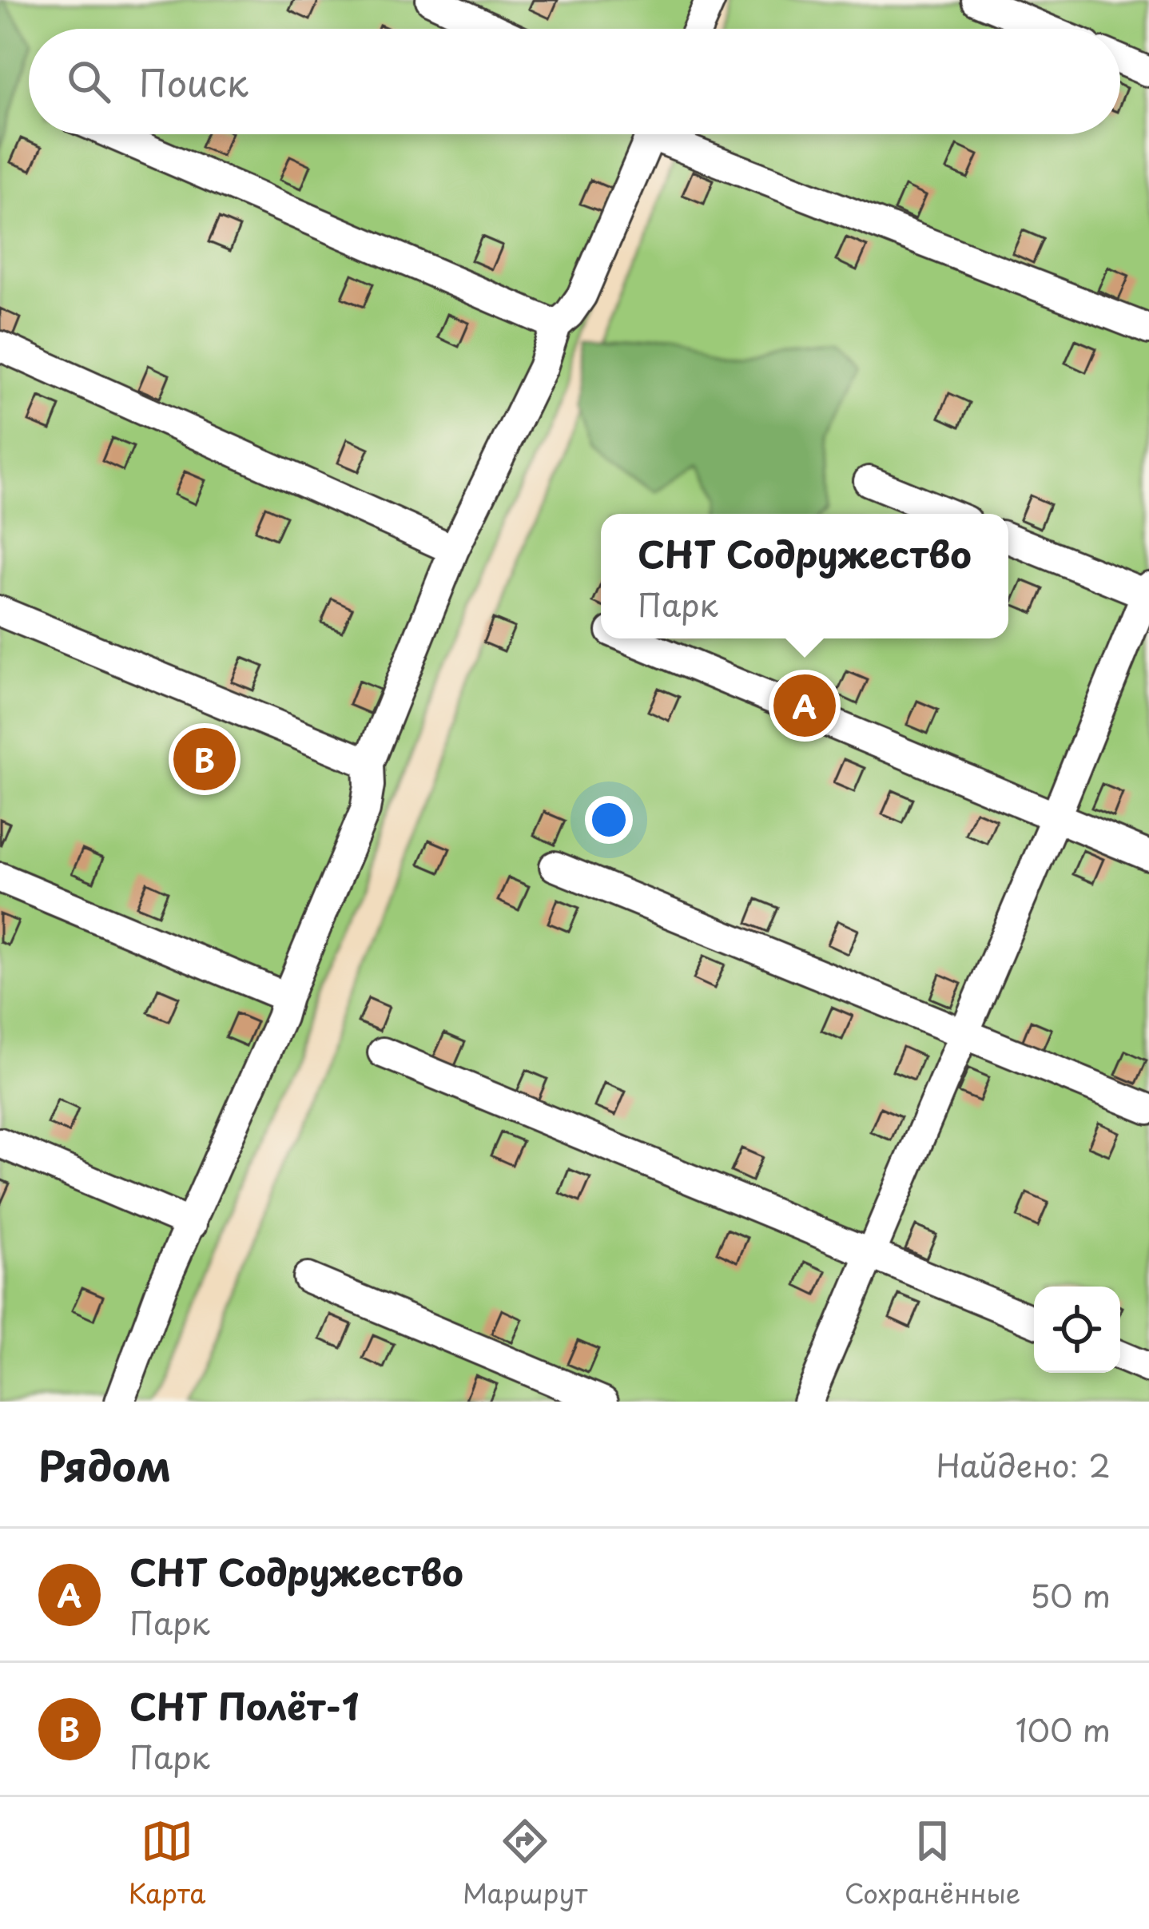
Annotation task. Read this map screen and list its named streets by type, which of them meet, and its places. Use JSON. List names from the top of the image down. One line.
{"page":{"search":"Поиск","popup":["СНТ Содружество","Парк"],"pins":["A","B"],"heading":["Рядом","Найдено: 2"],"list":[{"mark":"A","name":"СНТ Содружество","note":"Парк","value":"50 m"},{"mark":"B","name":"СНТ Полёт-1","note":"Парк","value":"100 m"}],"nav":["Карта","Маршрут","Сохранённые"]}}
